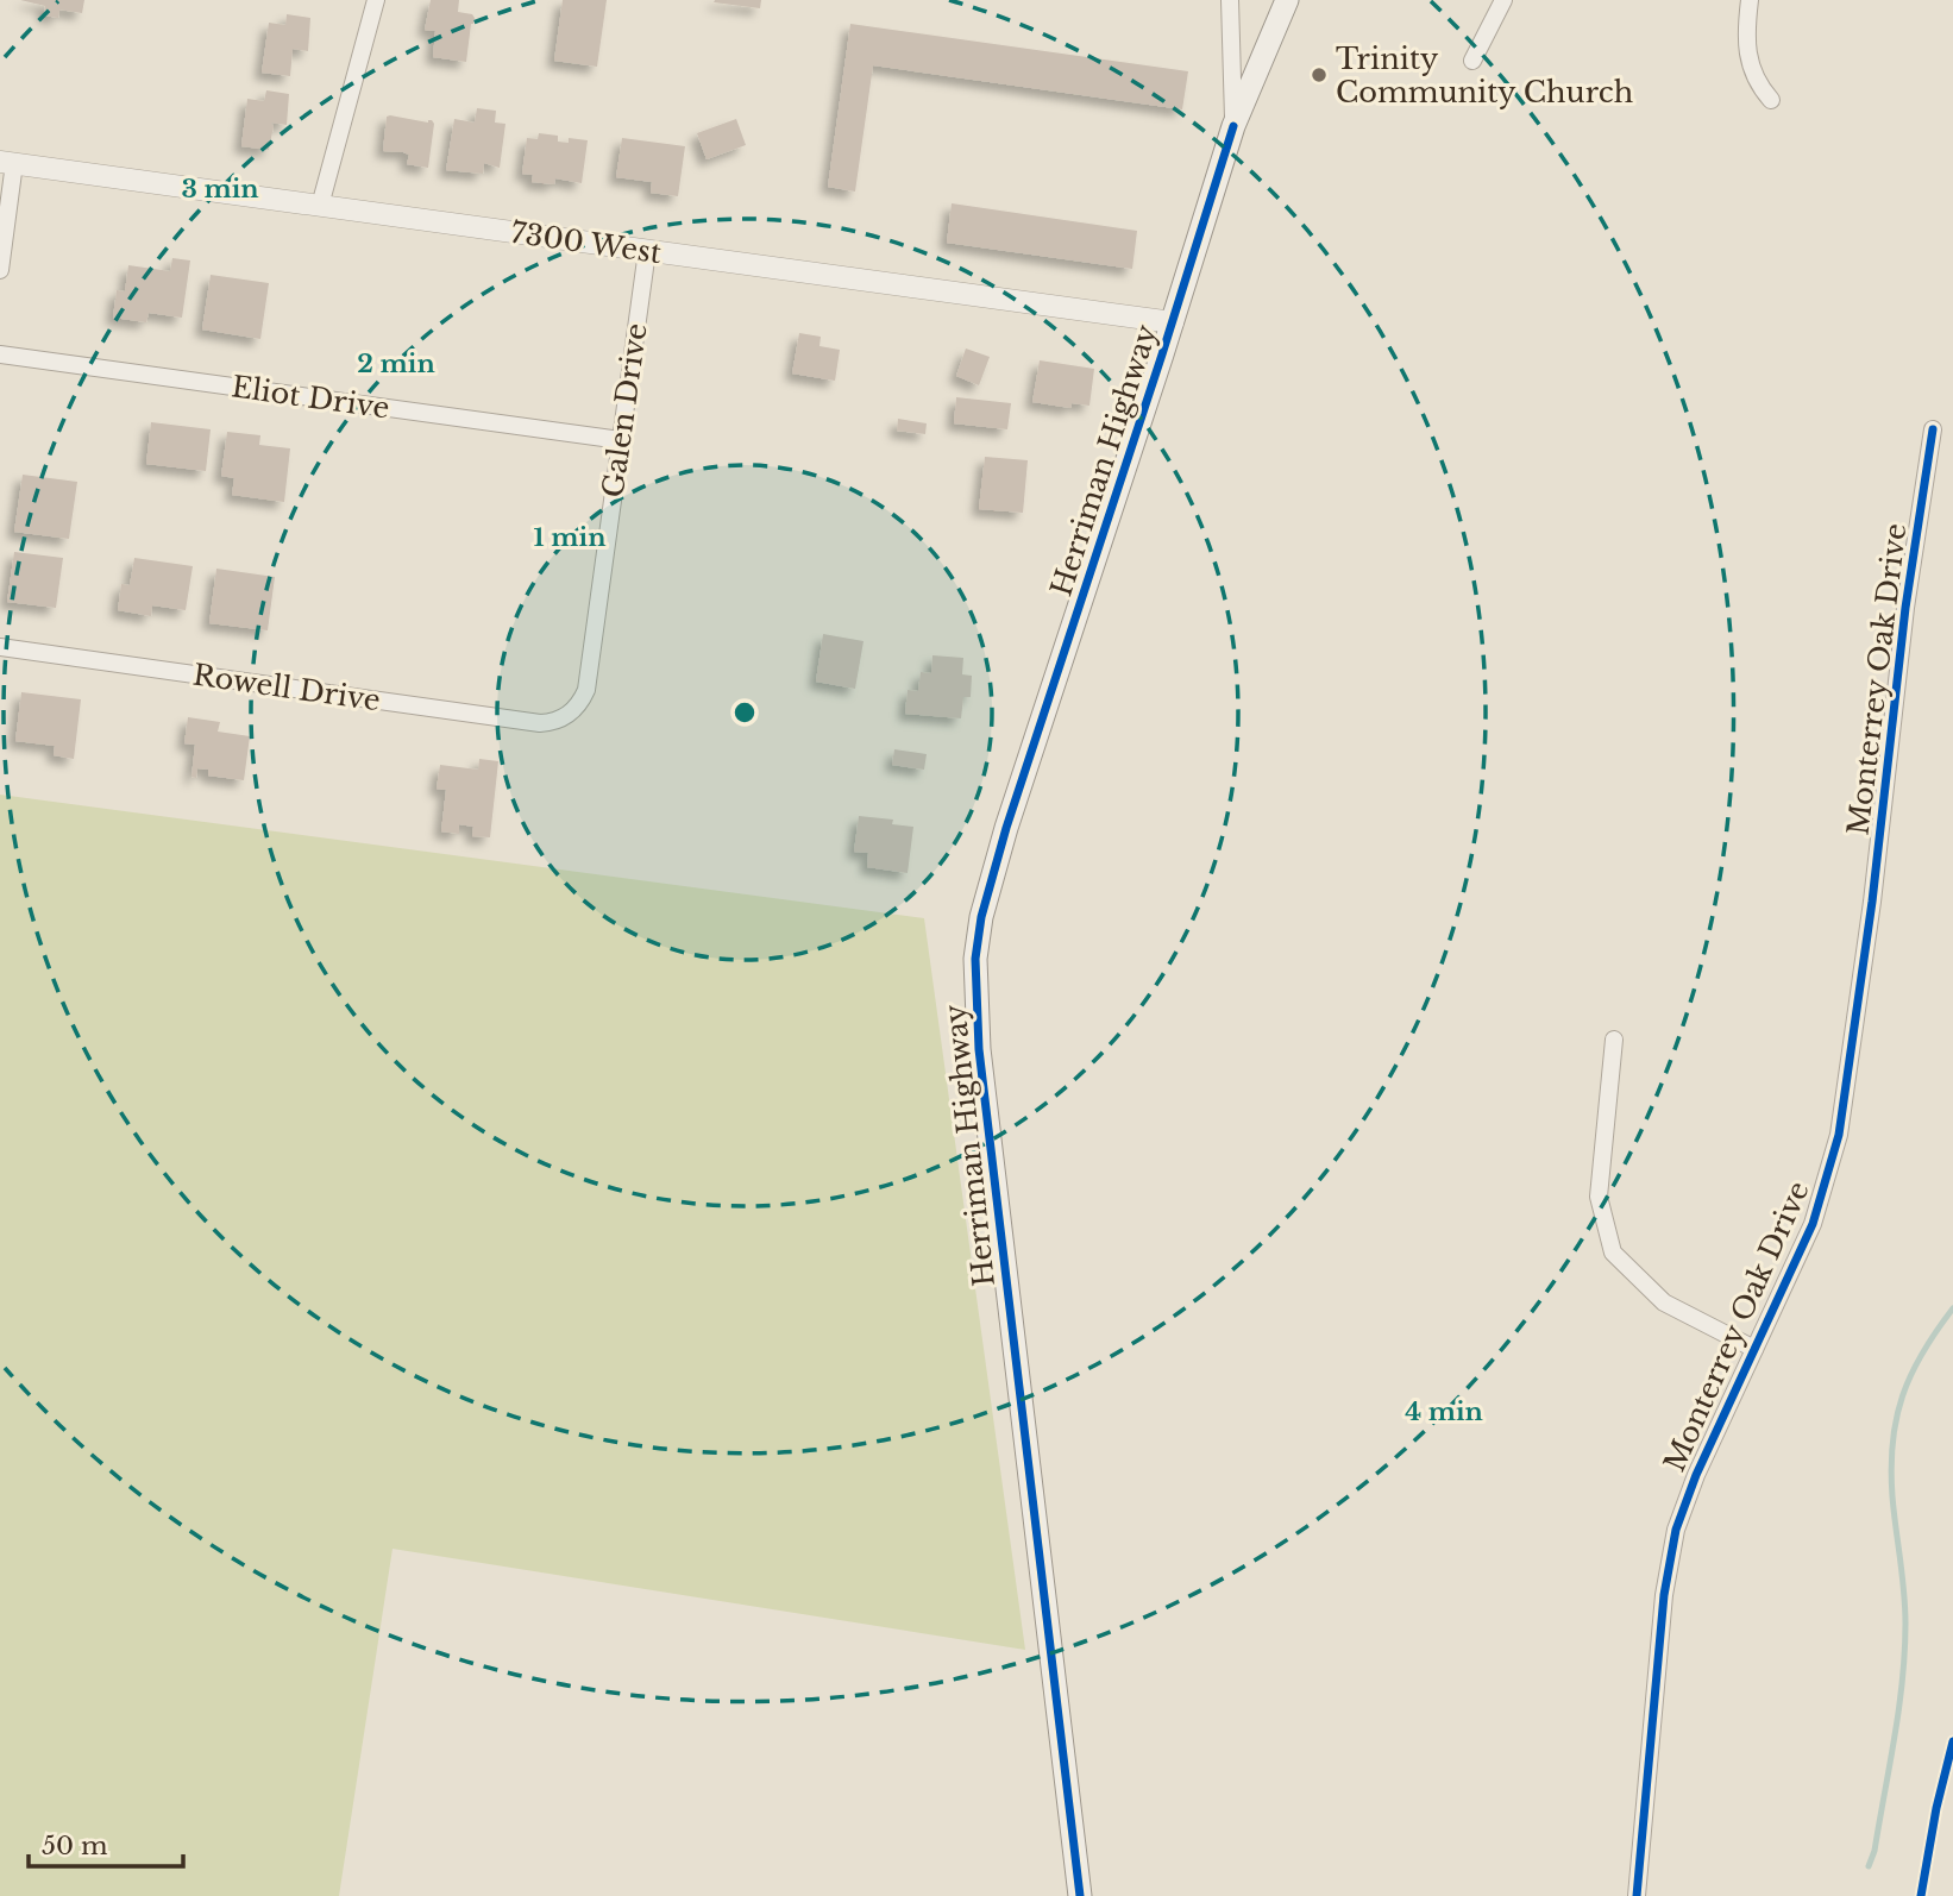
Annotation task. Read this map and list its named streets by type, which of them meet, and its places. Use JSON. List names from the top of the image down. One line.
{"streets":{"main road":["Herriman Highway"],"street":["7300 West","Eliot Drive","Galen Drive","Monterrey Oak Drive","Rowell Drive"]},"crossings":[["7300 West","Galen Drive"],["7300 West","Herriman Highway"],["Eliot Drive","Galen Drive"],["Galen Drive","Rowell Drive"]],"places":["Trinity Community Church"],"scale_bar":"50 m","rings":["3 min","2 min","1 min","4 min"]}
